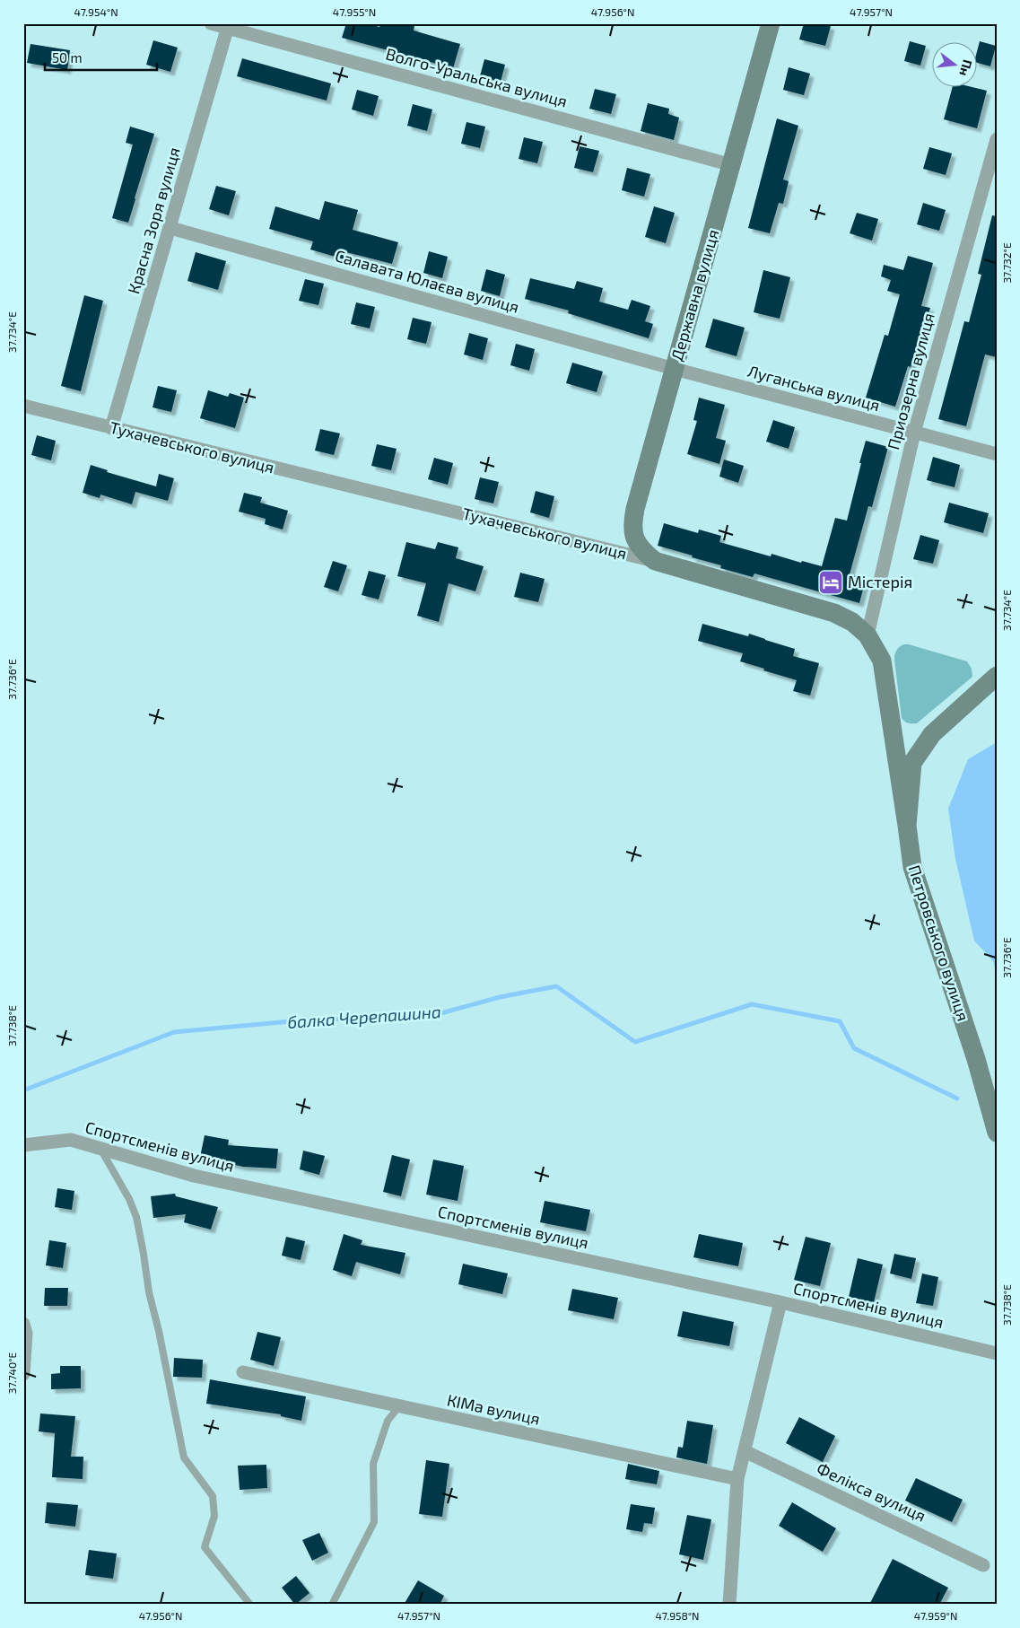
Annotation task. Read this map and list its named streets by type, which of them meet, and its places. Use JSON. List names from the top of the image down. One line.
{"streets":{"main road":["Державна вулиця","Тухачевського вулиця","Петровського вулиця"],"street":["Волго-Уральська вулиця","Красна Зоря вулиця","Салавата Юлаєва вулиця","Приозерна вулиця","Луганська вулиця","Спортсменів вулиця","КІМа вулиця","Фелікса вулиця"]},"crossings":[["Волго-Уральська вулиця","Красна Зоря вулиця"],["Волго-Уральська вулиця","Державна вулиця"],["Красна Зоря вулиця","Салавата Юлаєва вулиця"],["Красна Зоря вулиця","Тухачевського вулиця"],["Салавата Юлаєва вулиця","Державна вулиця"],["Салавата Юлаєва вулиця","Луганська вулиця"],["Державна вулиця","Луганська вулиця"],["Державна вулиця","Тухачевського вулиця"],["Приозерна вулиця","Луганська вулиця"],["Приозерна вулиця","Тухачевського вулиця"],["Тухачевського вулиця","Петровського вулиця"]],"water":["балка Черепашина"],"places":{"hotel":["Містерія"]},"scale_bar":"50 m","north":"right","coordinates":["47.954°N","47.955°N","47.956°N","47.957°N","37.732°E","37.734°E","37.736°E","37.738°E","37.740°E","47.958°N","47.959°N"]}
